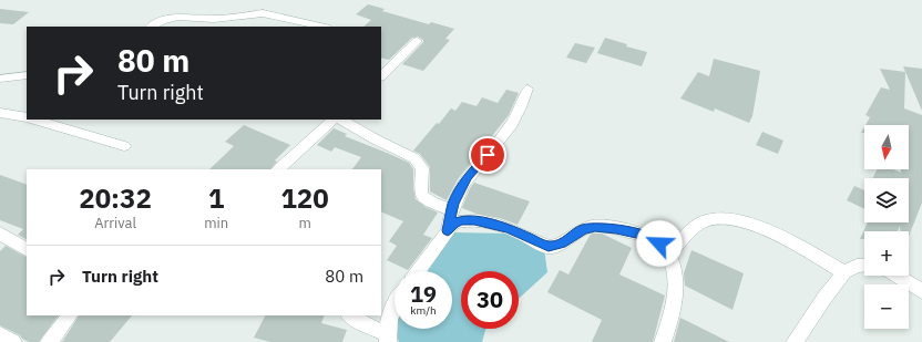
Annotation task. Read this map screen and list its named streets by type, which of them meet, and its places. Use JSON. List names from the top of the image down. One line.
{"north":"bottom","page":{"turn":["80 m","Turn right"],"map_buttons":["+","−"],"eta":["20:32","Arrival","1","min","120","m"],"list":[{"name":"Turn right","value":"80 m"}],"speed":"19 km/h","limit":"30"}}
